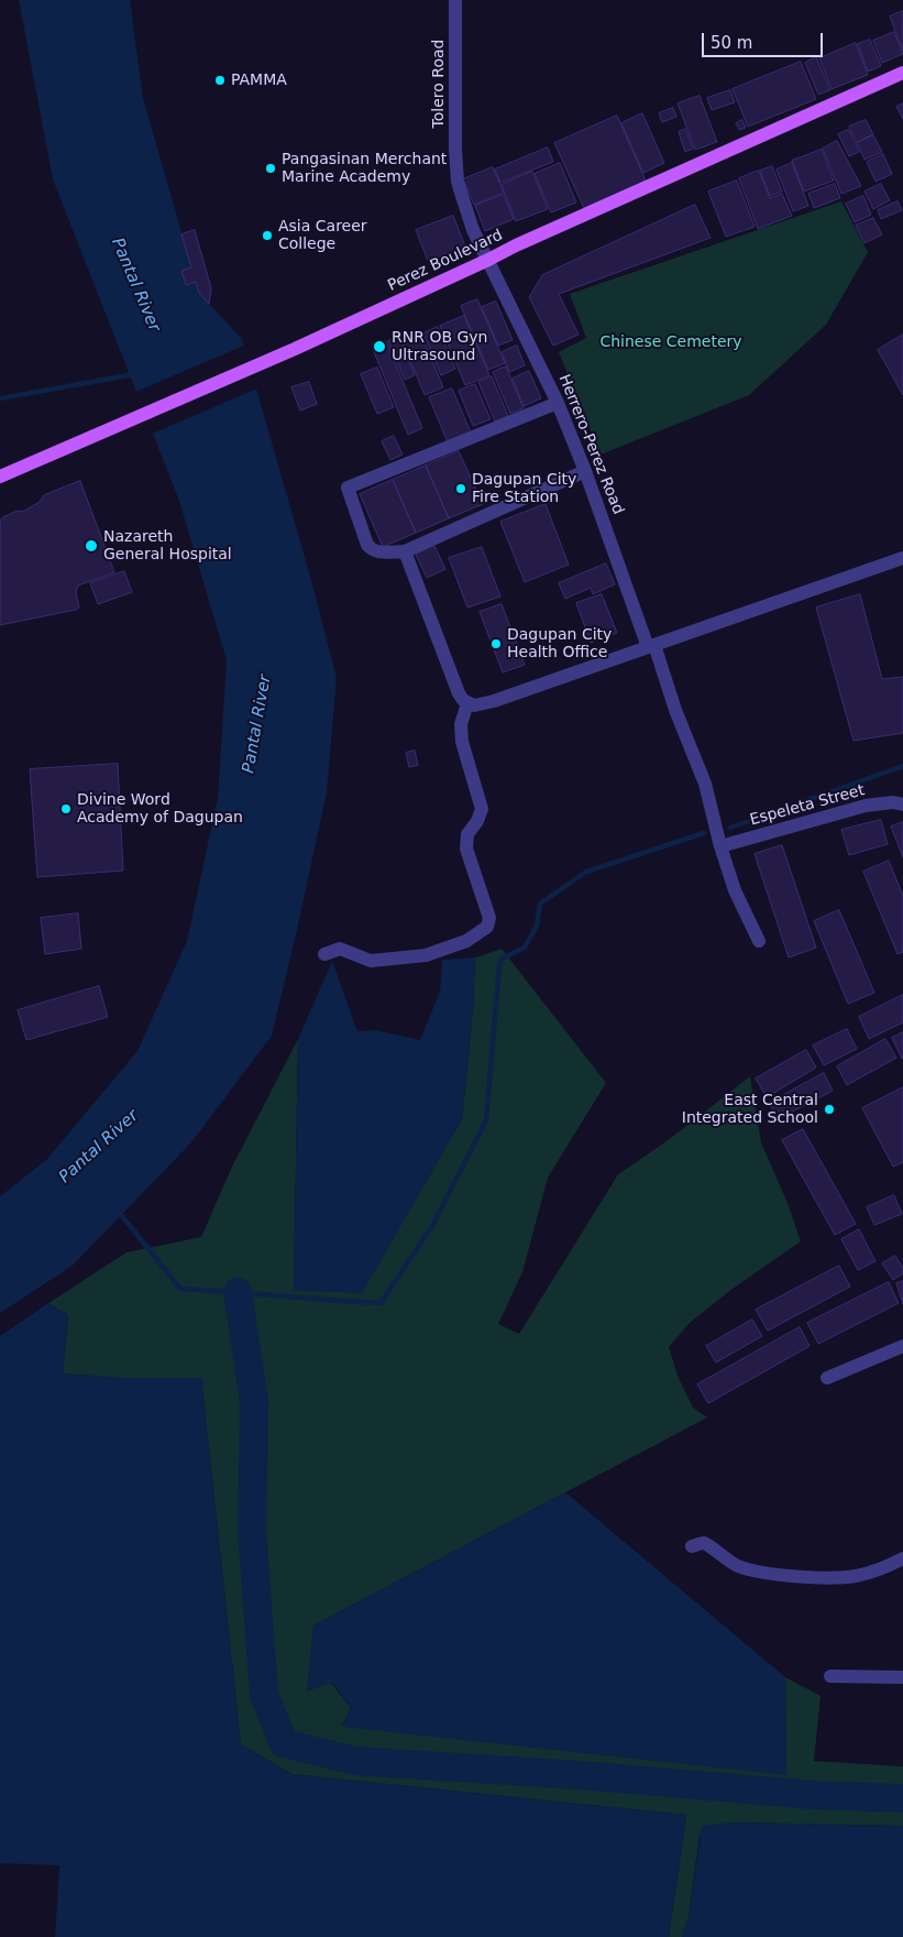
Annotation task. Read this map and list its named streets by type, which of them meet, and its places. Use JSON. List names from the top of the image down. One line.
{"streets":{"main road":["Perez Boulevard"],"street":["Tolero Road","Herrero-Perez Road","Espeleta Street"]},"crossings":[["Tolero Road","Perez Boulevard"],["Tolero Road","Herrero-Perez Road"],["Perez Boulevard","Herrero-Perez Road"],["Herrero-Perez Road","Espeleta Street"]],"water":["Pantal River"],"parks":["Chinese Cemetery"],"places":["PAMMA","Pangasinan Merchant Marine Academy","Asia Career College","RNR OB Gyn Ultrasound","Dagupan City Fire Station","Nazareth General Hospital","Dagupan City Health Office","Divine Word Academy of Dagupan","East Central Integrated School"],"scale_bar":"50 m"}
